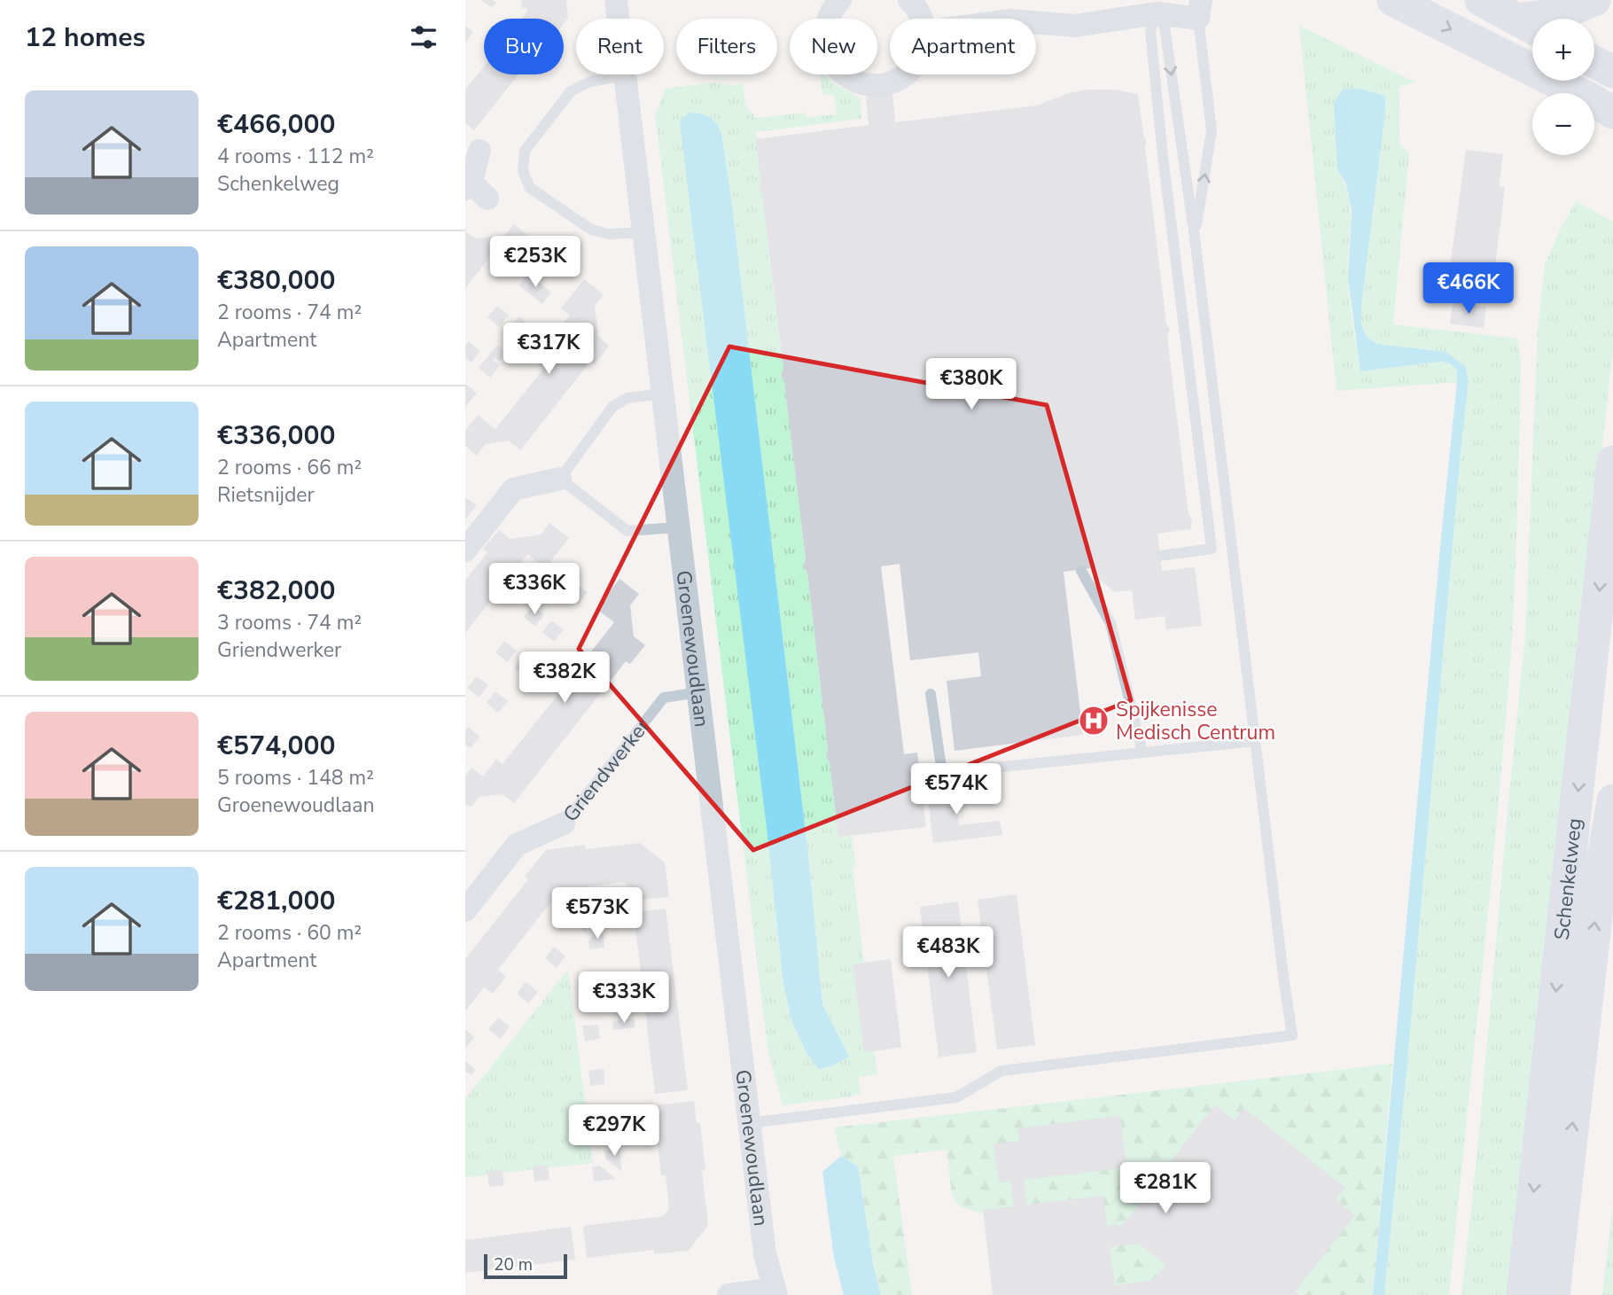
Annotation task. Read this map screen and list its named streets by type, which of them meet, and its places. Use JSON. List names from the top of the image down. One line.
{"streets":{"main road":["Schenkelweg"],"street":["Groenewoudlaan","Griendwerker"]},"crossings":[["Groenewoudlaan","Griendwerker"]],"places":{"hospital":["Spijkenisse Medisch Centrum"]},"scale_bar":"20 m","page":{"heading":"12 homes","map_buttons":["+","−"],"chip":["Buy","Rent","Filters","New","Apartment"],"list":[{"name":"€466,000","note":"4 rooms · 112 m² · Schenkelweg"},{"name":"€380,000","note":"2 rooms · 74 m² · Apartment"},{"name":"€336,000","note":"2 rooms · 66 m² · Rietsnijder"},{"name":"€382,000","note":"3 rooms · 74 m² · Griendwerker"},{"name":"€574,000","note":"5 rooms · 148 m² · Groenewoudlaan"},{"name":"€281,000","note":"2 rooms · 60 m² · Apartment"}],"price":["€253K","€466K","€317K","€380K","€336K","€382K","€574K","€573K","€483K","€333K","€297K","€281K"],"scale":"20 m"}}
